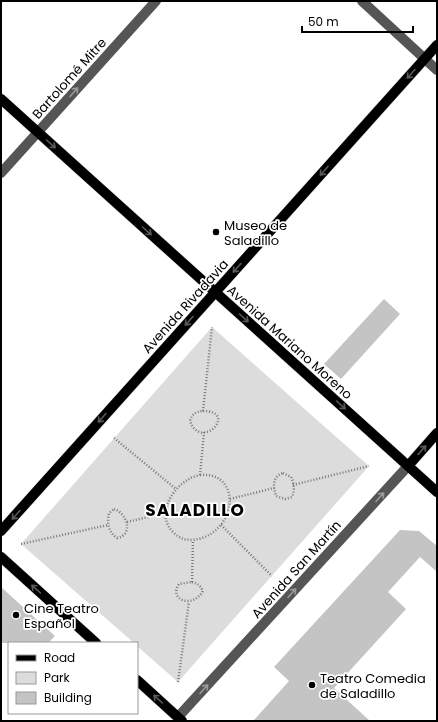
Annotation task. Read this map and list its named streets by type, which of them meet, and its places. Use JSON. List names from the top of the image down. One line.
{"streets":{"main road":["Avenida Rivadavia","Avenida Mariano Moreno","Avenida San Martín"],"street":["Bartolomé Mitre"]},"crossings":[["Bartolomé Mitre","Avenida Mariano Moreno"],["Avenida Rivadavia","Avenida Mariano Moreno"],["Avenida Mariano Moreno","Avenida San Martín"]],"one_way":["Bartolomé Mitre","Avenida Rivadavia","Avenida Mariano Moreno","Avenida San Martín"],"districts":["SALADILLO"],"places":["Museo de Saladillo","Cine Teatro Español","Teatro Comedia de Saladillo"],"legend":["Road","Park","Building"],"scale_bar":"50 m"}
